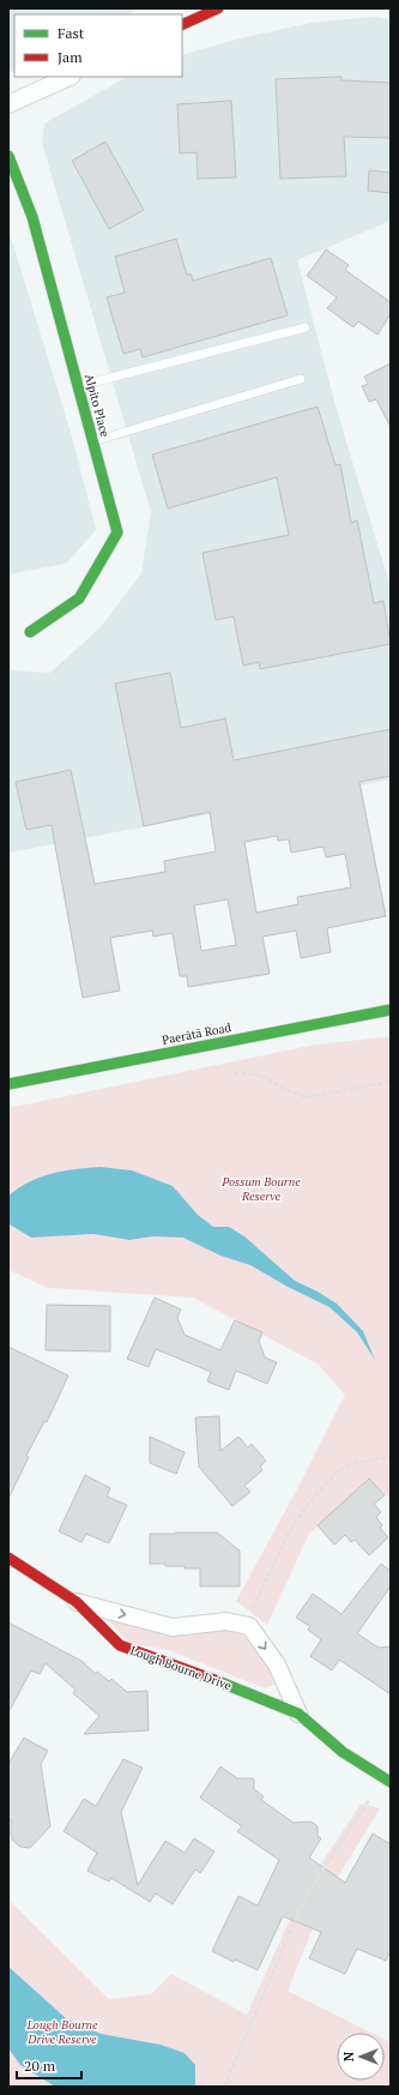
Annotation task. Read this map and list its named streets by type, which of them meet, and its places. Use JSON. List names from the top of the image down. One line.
{"streets":{"street":["Alpito Place","Paerātā Road","Lough Bourne Drive"]},"parks":["Possum Bourne Reserve","Lough Bourne Drive Reserve"],"legend":["Fast","Jam"],"scale_bar":"20 m","north":"left"}
